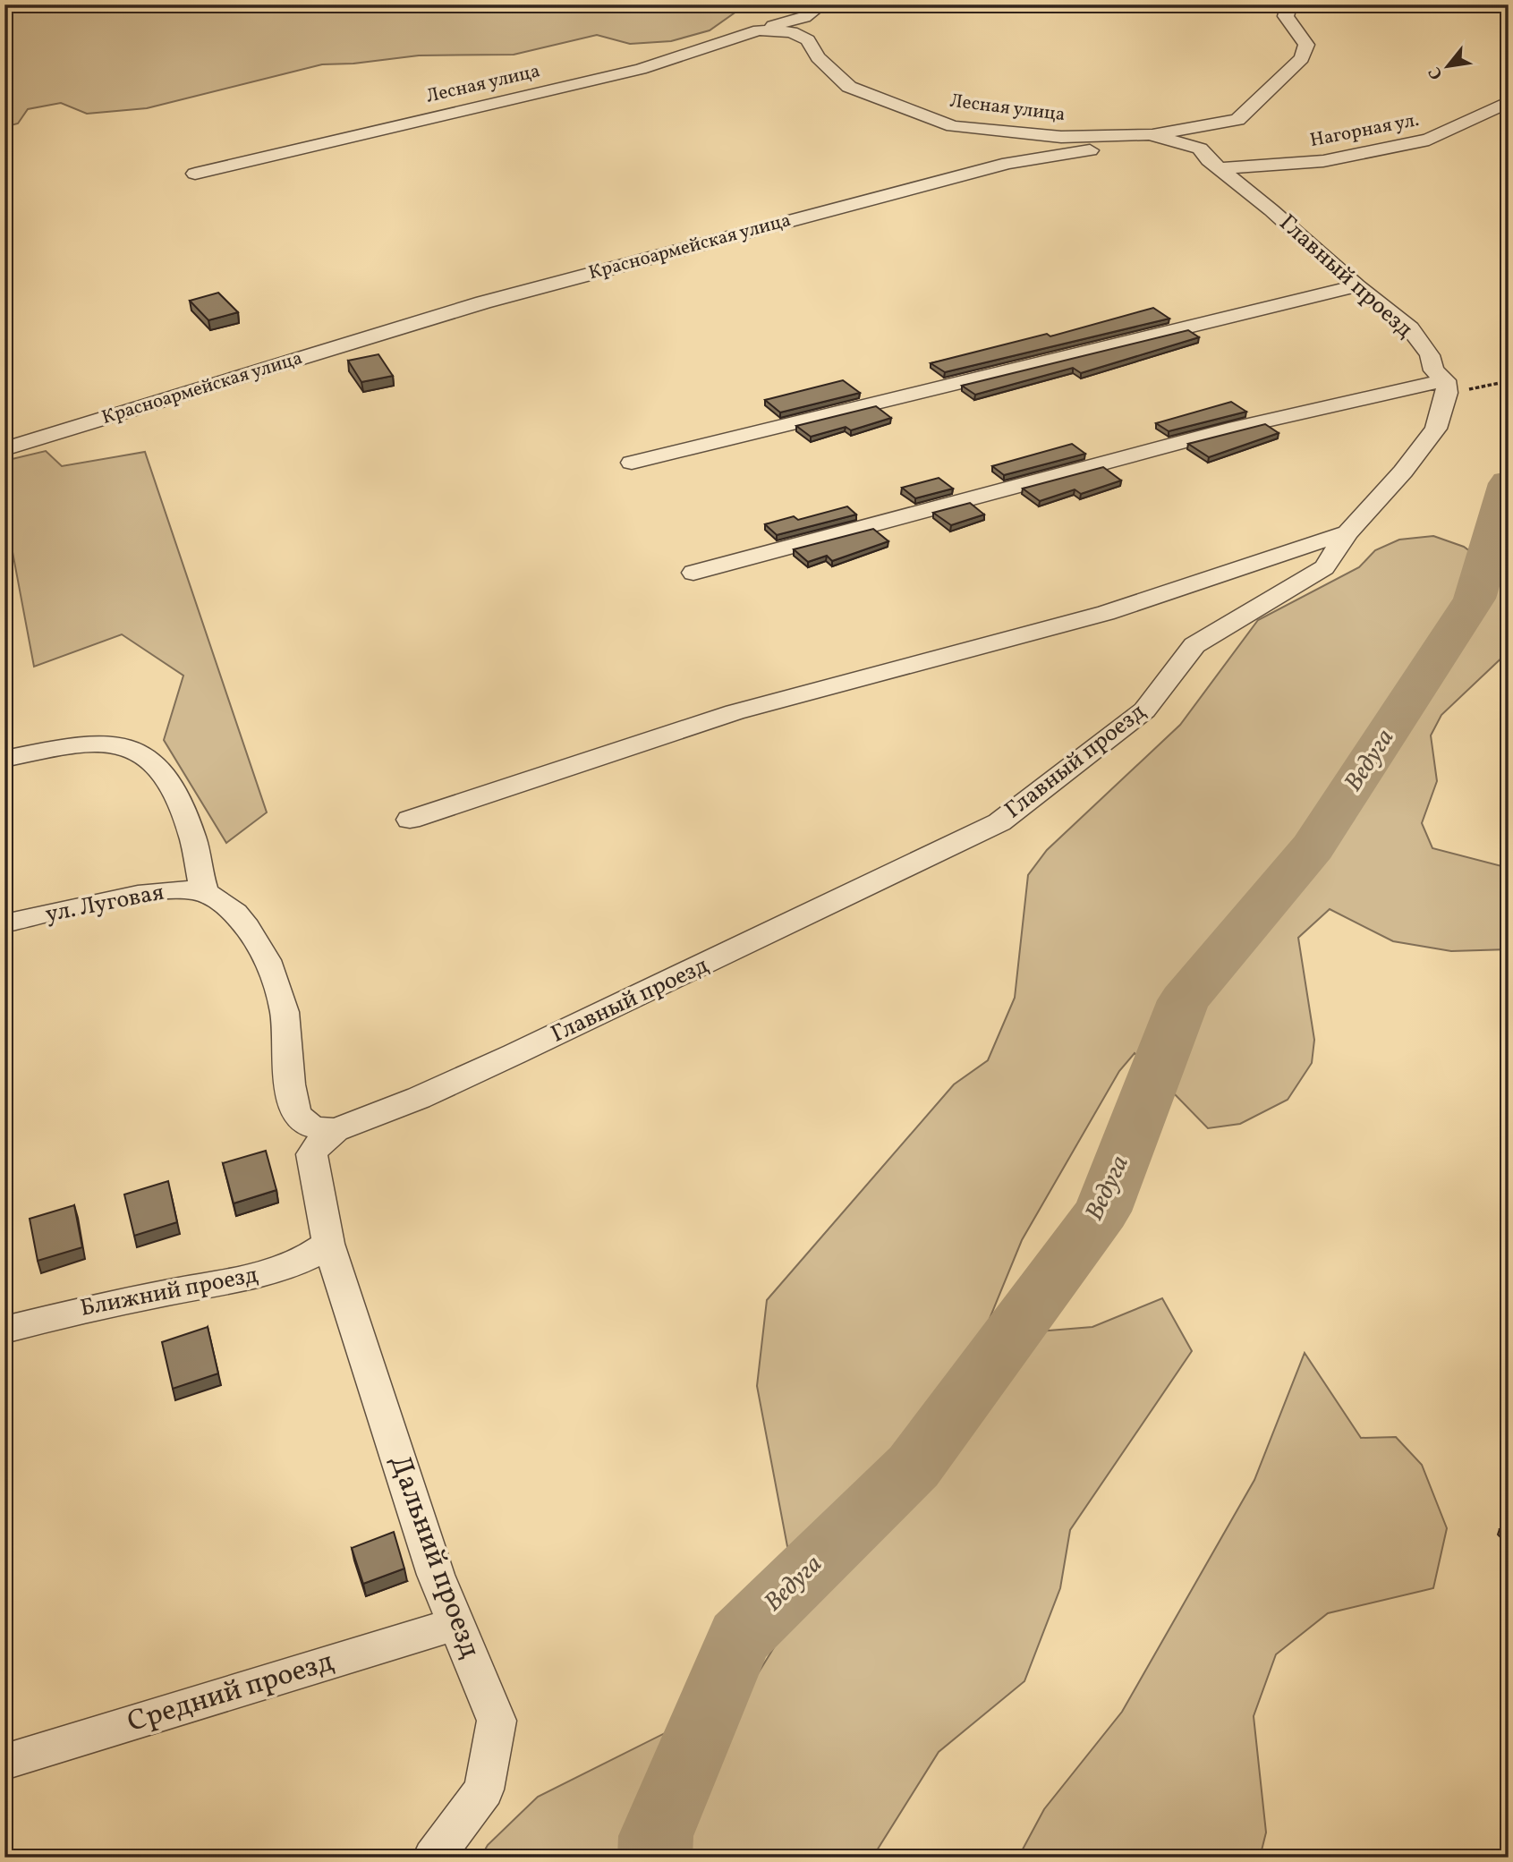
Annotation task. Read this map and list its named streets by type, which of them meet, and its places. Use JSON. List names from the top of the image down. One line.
{"streets":{"street":["Лесная улица","Нагорная ул.","Красноармейская улица","Главный проезд","ул. Луговая","Ближний проезд","Дальний проезд","Средний проезд"]},"crossings":[["Лесная улица","Красноармейская улица"],["Лесная улица","Главный проезд"],["Нагорная ул.","Главный проезд"],["Красноармейская улица","Главный проезд"],["Главный проезд","Дальний проезд"],["Ближний проезд","Дальний проезд"],["Дальний проезд","Средний проезд"]],"water":["Ведуга"],"north":"bottom left"}
